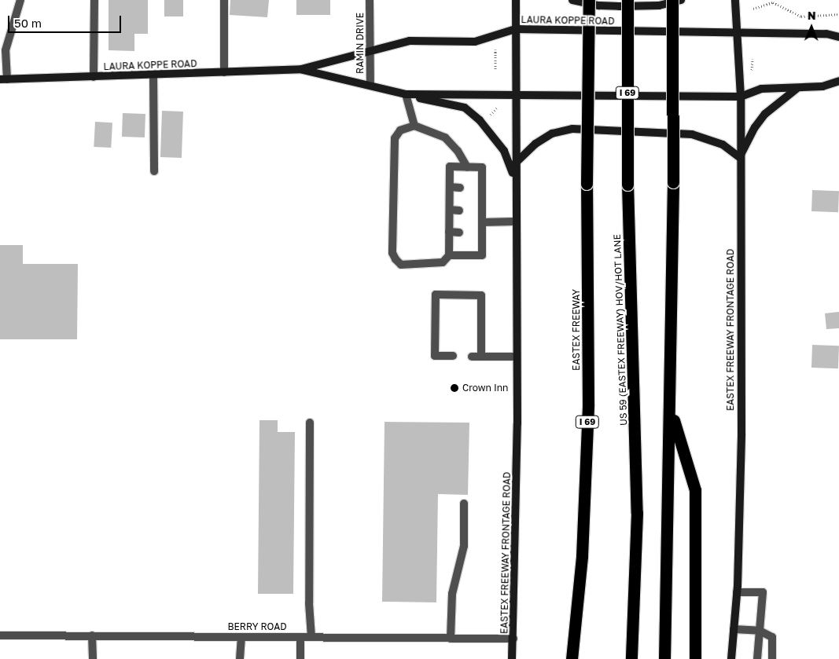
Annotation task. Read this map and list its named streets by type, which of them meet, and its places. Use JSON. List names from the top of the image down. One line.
{"streets":{"highway":["I 69","EASTEX FREEWAY","US 59 (EASTEX FREEWAY) HOV/HOT LANE"],"main road":["LAURA KOPPE ROAD","EASTEX FREEWAY FRONTAGE ROAD"],"street":["RAMIN DRIVE","BERRY ROAD"]},"crossings":[["LAURA KOPPE ROAD","RAMIN DRIVE"],["LAURA KOPPE ROAD","EASTEX FREEWAY FRONTAGE ROAD"],["EASTEX FREEWAY FRONTAGE ROAD","BERRY ROAD"]],"places":["Crown Inn"],"scale_bar":"50 m","north":"top"}
